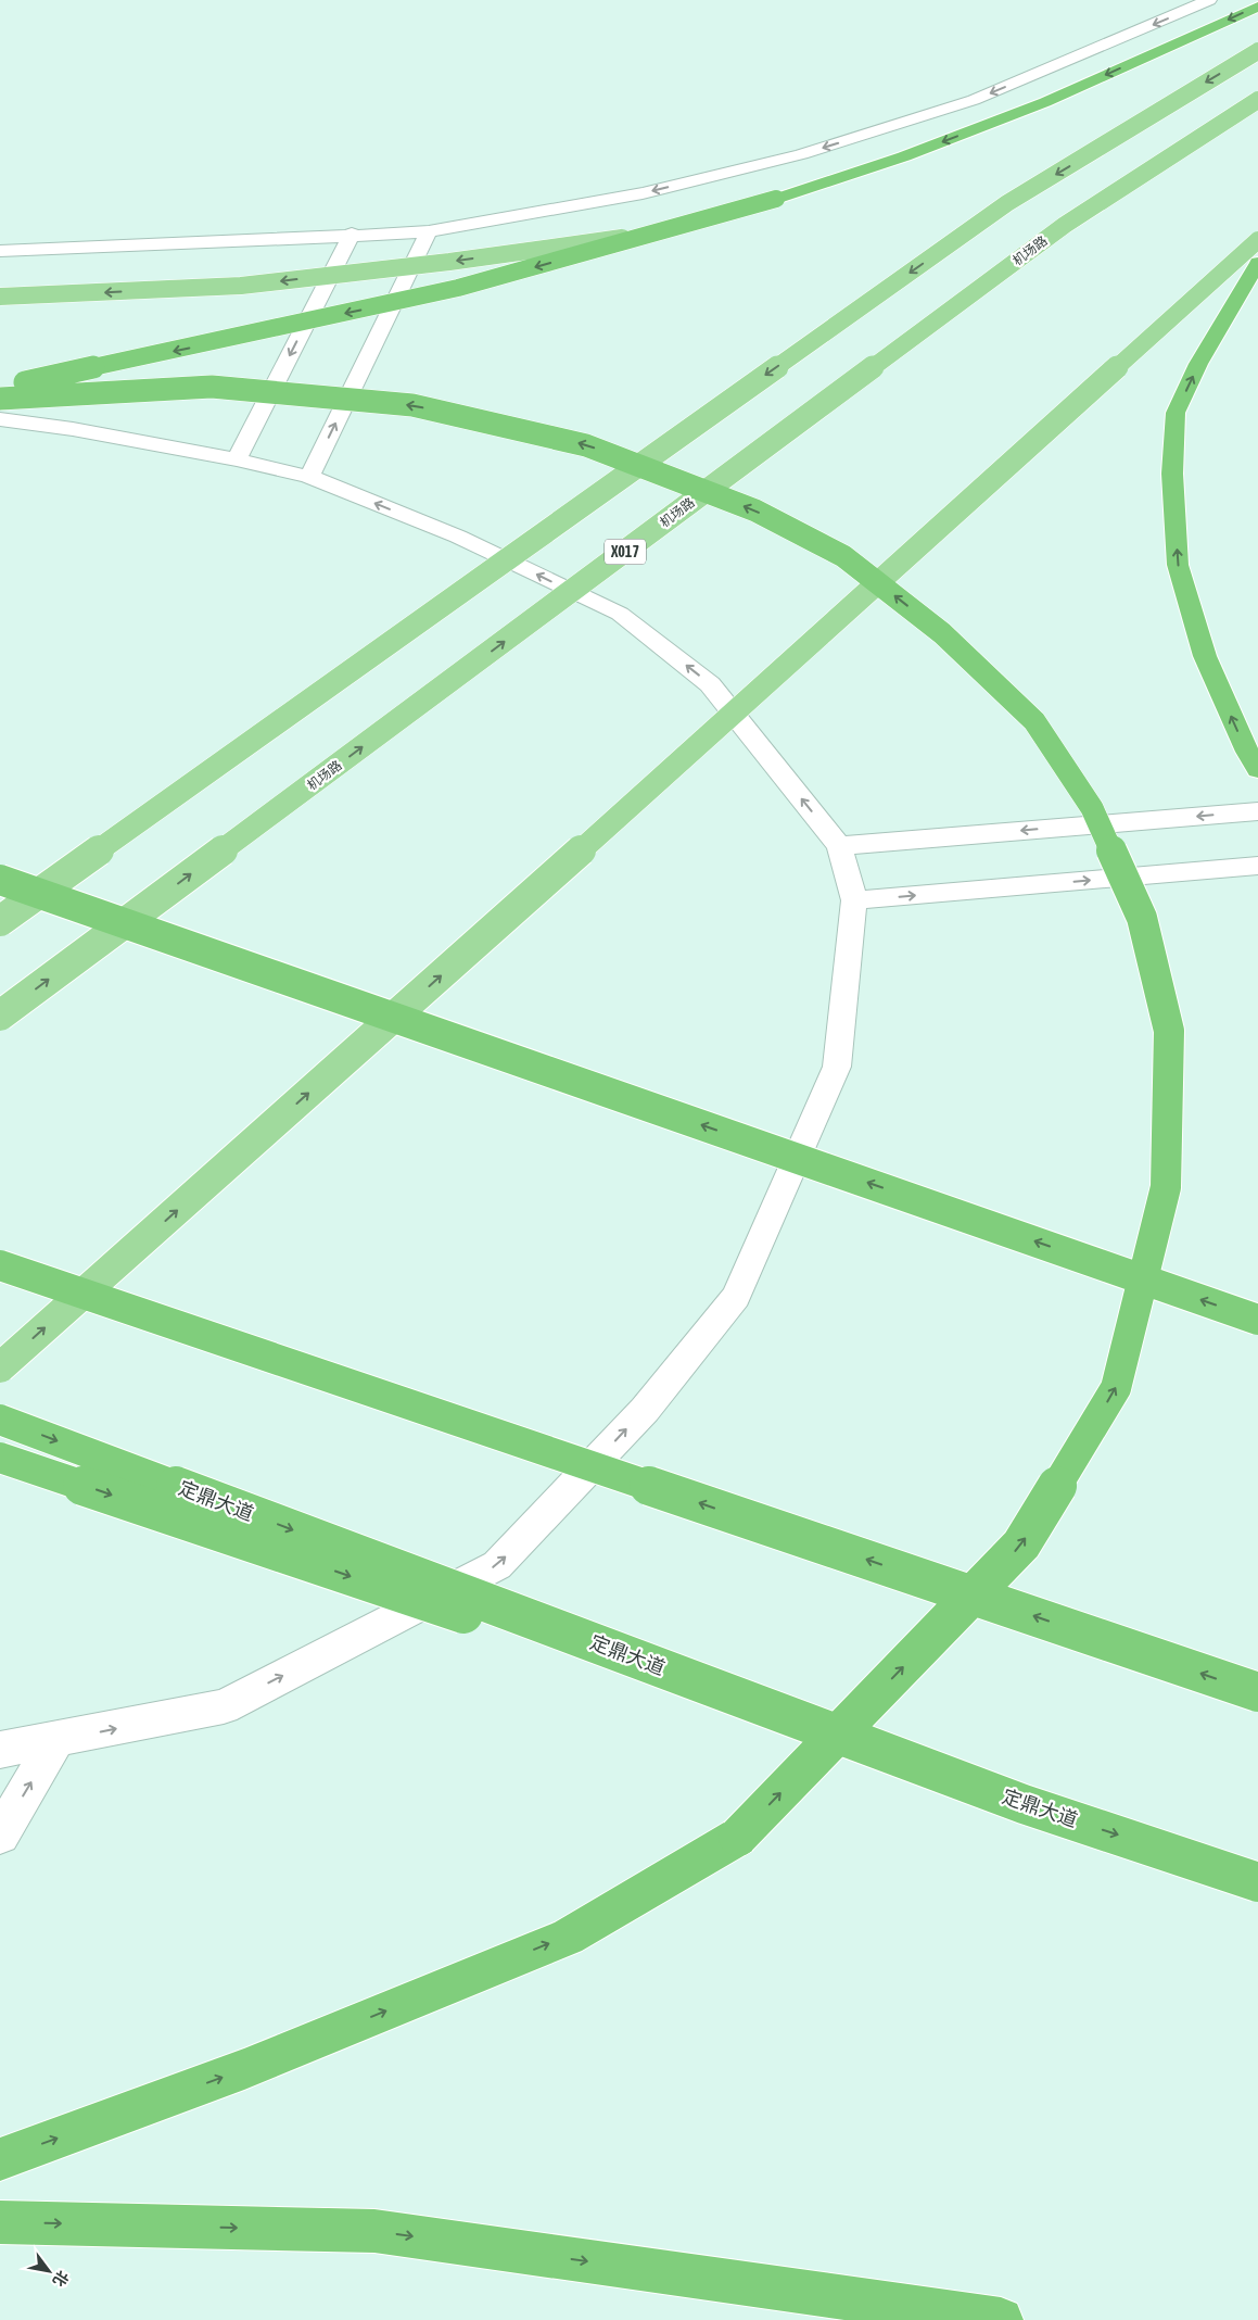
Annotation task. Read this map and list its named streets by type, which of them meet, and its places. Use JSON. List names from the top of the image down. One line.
{"streets":{"highway":["定鼎大道"],"main road":["机场路","X017"]},"north":"bottom right"}
